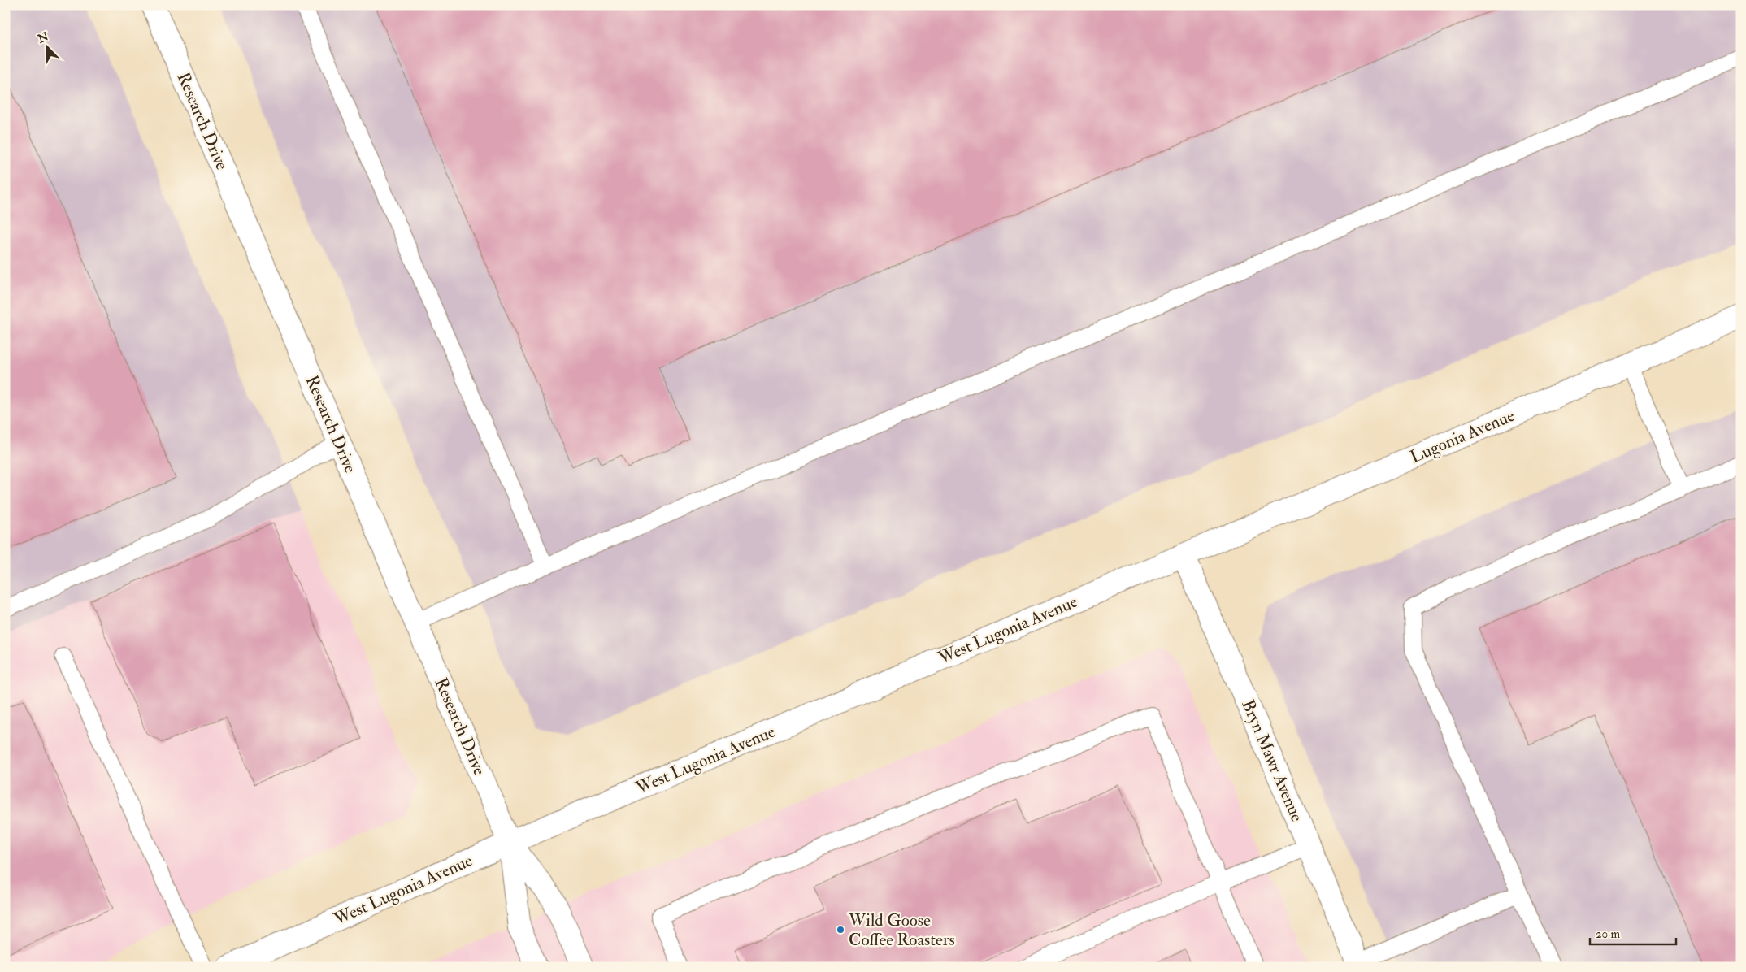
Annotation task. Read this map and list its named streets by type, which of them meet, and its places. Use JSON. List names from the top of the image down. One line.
{"streets":{"street":["Research Drive","Lugonia Avenue","West Lugonia Avenue","Bryn Mawr Avenue"]},"crossings":[["Research Drive","West Lugonia Avenue"],["Lugonia Avenue","West Lugonia Avenue"],["Lugonia Avenue","Bryn Mawr Avenue"],["West Lugonia Avenue","Bryn Mawr Avenue"]],"places":["Wild Goose Coffee Roasters"],"scale_bar":"20 m","north":"top left"}
